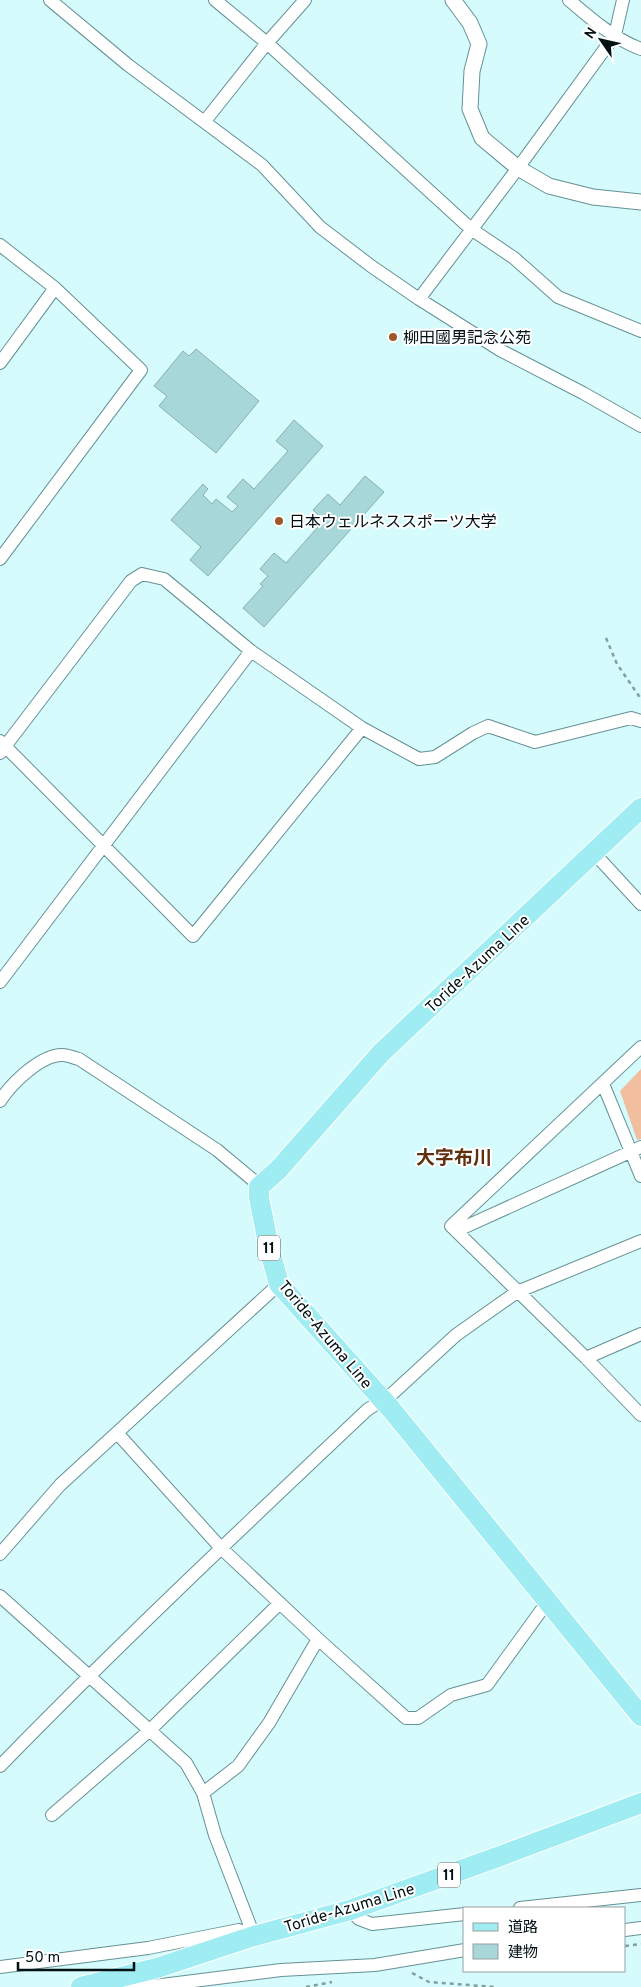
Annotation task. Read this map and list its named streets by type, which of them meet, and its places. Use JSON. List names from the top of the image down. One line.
{"streets":{"main road":["Toride-Azuma Line","11"]},"districts":["大字布川"],"places":["柳田國男記念公苑","日本ウェルネススポーツ大学"],"legend":["道路","建物"],"scale_bar":"50 m","north":"top left"}
